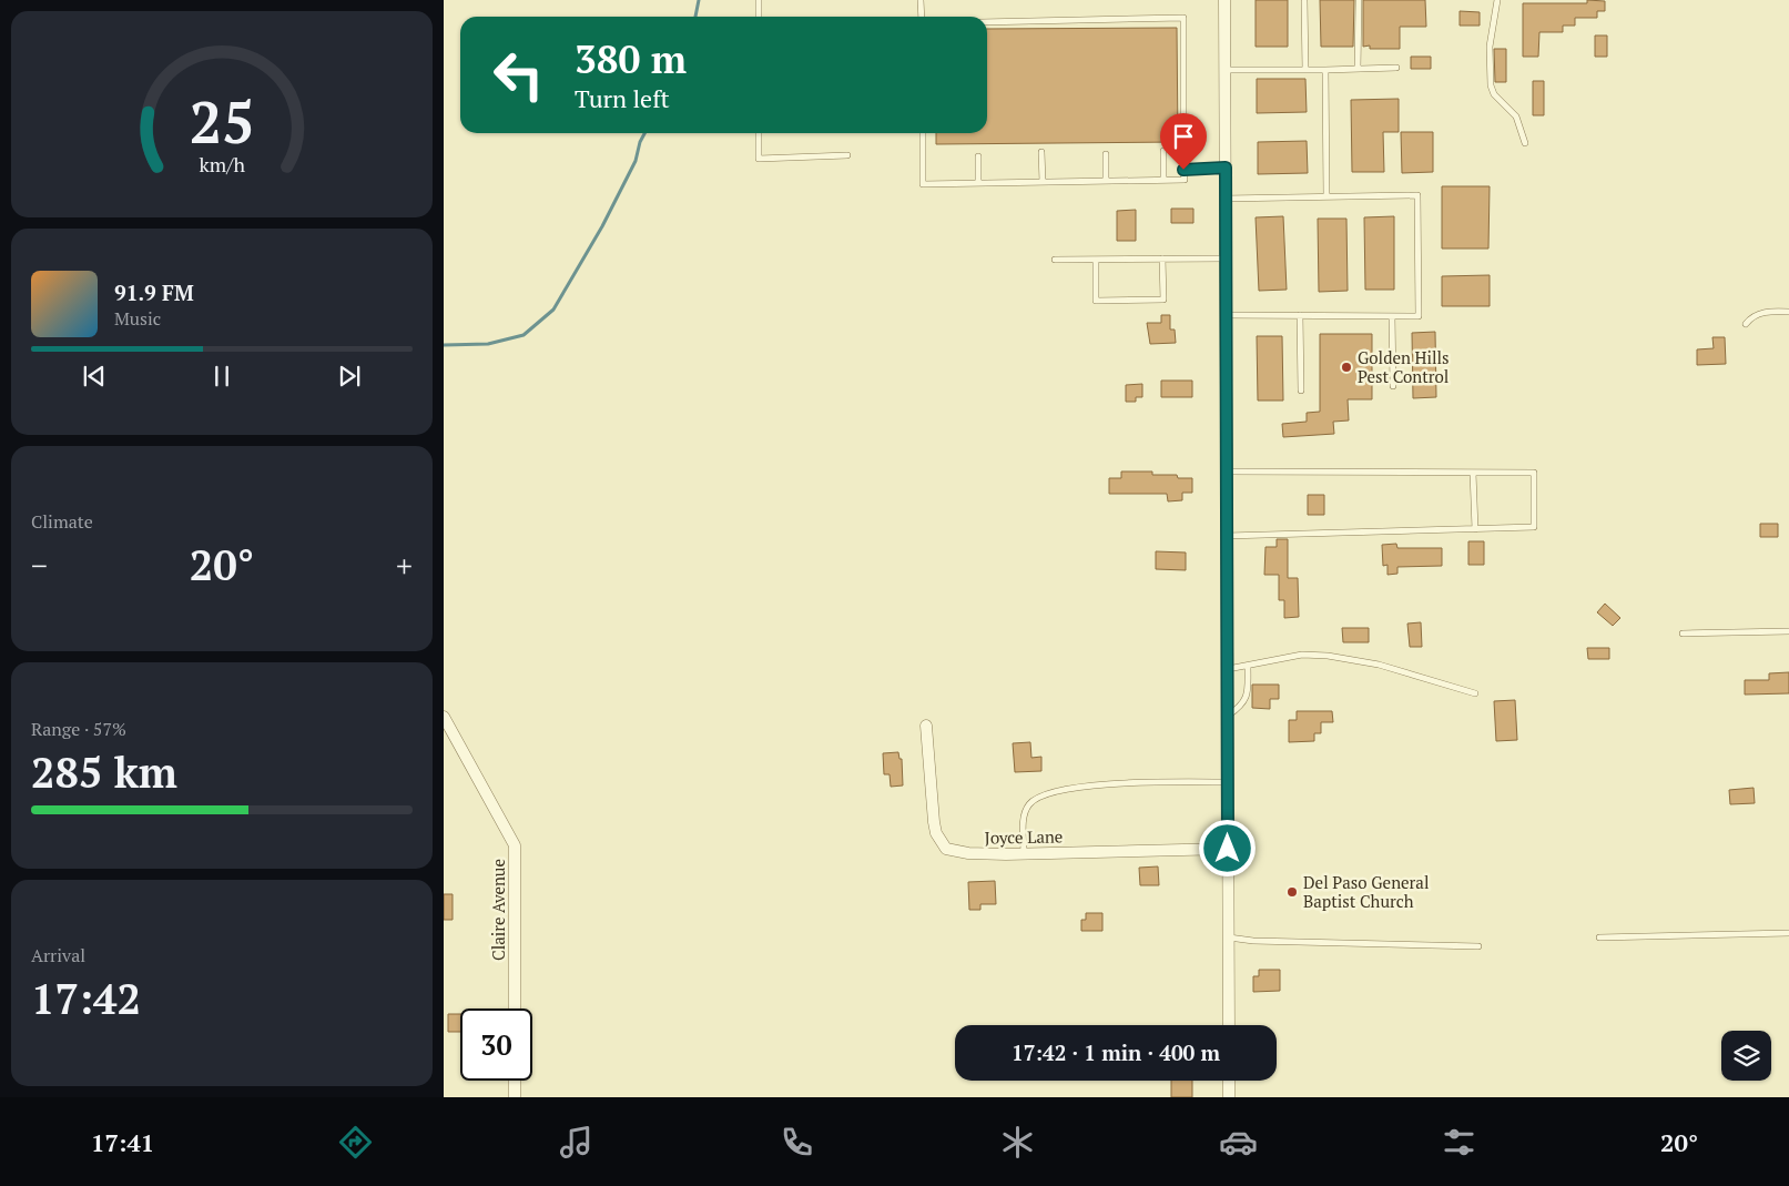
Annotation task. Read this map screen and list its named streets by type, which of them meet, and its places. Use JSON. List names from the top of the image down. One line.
{"streets":{"street":["Joyce Lane","Claire Avenue"]},"places":["Golden Hills Pest Control","Del Paso General Baptist Church"],"page":{"turn":["380 m","Turn left"],"song":["91.9 FM","Music"],"tile":["Climate",["Range · 57%","285 km"],["Arrival","17:42"]],"heat":["−","20°","+"],"limit":"30","trip":"17:42 · 1 min · 400 m","tabs":["17:41","20°"],"gauge":["25","km/h"]}}
